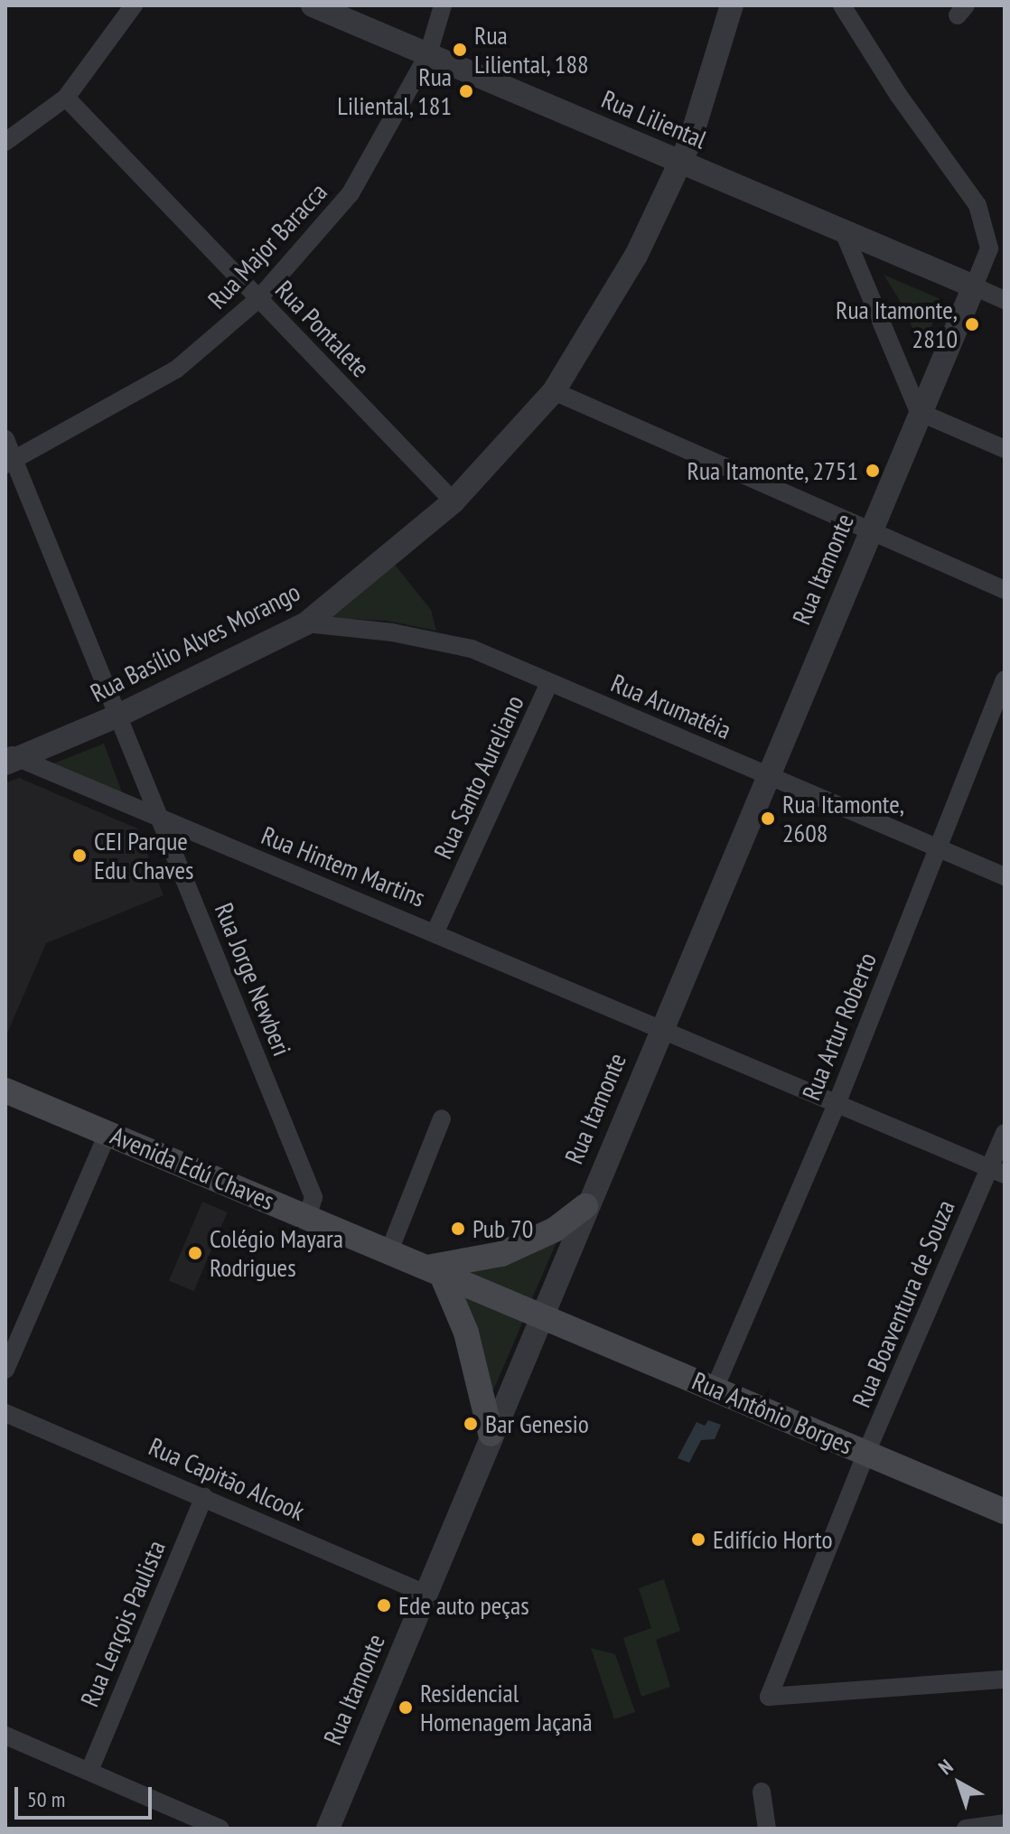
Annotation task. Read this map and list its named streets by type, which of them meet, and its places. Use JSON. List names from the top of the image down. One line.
{"streets":{"main road":["Avenida Edú Chaves","Rua Antônio Borges"],"street":["Rua Liliental","Rua Major Baracca","Rua Pontalete","Rua Itamonte","Rua Basílio Alves Morango","Rua Arumatéia","Rua Santo Aureliano","Rua Hintem Martins","Rua Jorge Newberi","Rua Artur Roberto","Rua Boaventura de Souza","Rua Capitão Alcook","Rua Lençois Paulista"]},"crossings":[["Rua Liliental","Rua Major Baracca"],["Rua Liliental","Rua Itamonte"],["Rua Liliental","Rua Basílio Alves Morango"],["Rua Major Baracca","Rua Pontalete"],["Rua Major Baracca","Rua Jorge Newberi"],["Rua Pontalete","Rua Basílio Alves Morango"],["Rua Itamonte","Rua Arumatéia"],["Rua Itamonte","Rua Hintem Martins"],["Rua Itamonte","Avenida Edú Chaves"],["Rua Itamonte","Rua Antônio Borges"],["Rua Itamonte","Rua Capitão Alcook"],["Rua Basílio Alves Morango","Rua Arumatéia"],["Rua Basílio Alves Morango","Rua Hintem Martins"],["Rua Basílio Alves Morango","Rua Jorge Newberi"],["Rua Arumatéia","Rua Santo Aureliano"],["Rua Arumatéia","Rua Artur Roberto"],["Rua Santo Aureliano","Rua Hintem Martins"],["Rua Hintem Martins","Rua Jorge Newberi"],["Rua Hintem Martins","Rua Artur Roberto"],["Rua Hintem Martins","Rua Boaventura de Souza"],["Rua Jorge Newberi","Avenida Edú Chaves"],["Rua Artur Roberto","Rua Antônio Borges"],["Avenida Edú Chaves","Rua Antônio Borges"],["Rua Boaventura de Souza","Rua Antônio Borges"],["Rua Capitão Alcook","Rua Lençois Paulista"]],"places":["Rua Liliental, 188","Rua Liliental, 181","Rua Itamonte, 2810","Rua Itamonte, 2751","Rua Itamonte, 2608","CEI Parque Edu Chaves","Pub 70","Colégio Mayara Rodrigues","Bar Genesio","Edifício Horto","Ede auto peças","Residencial Homenagem Jaçanã"],"scale_bar":"50 m","north":"top left"}
